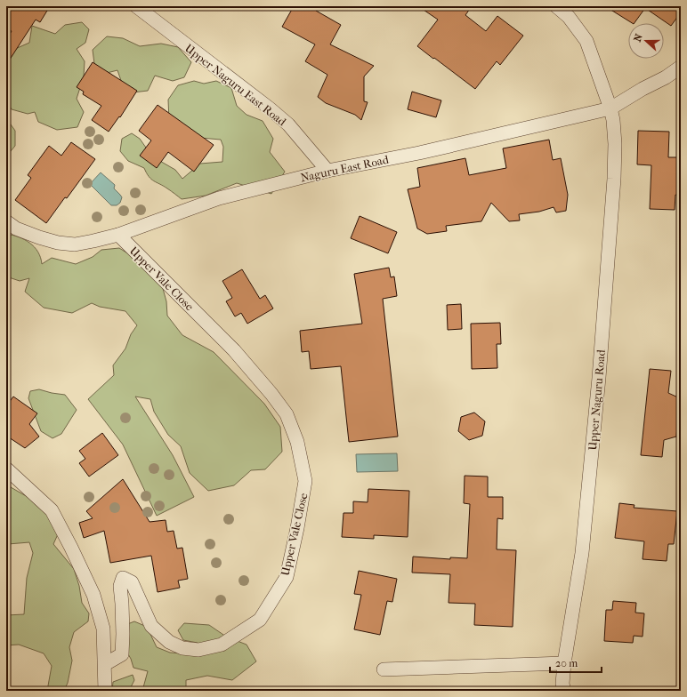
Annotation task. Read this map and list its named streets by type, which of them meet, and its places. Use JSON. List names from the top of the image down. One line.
{"streets":{"street":["Upper Naguru East Road","Naguru East Road","Upper Vale Close","Upper Naguru Road"]},"crossings":[["Upper Naguru East Road","Naguru East Road"],["Naguru East Road","Upper Vale Close"],["Naguru East Road","Upper Naguru Road"]],"scale_bar":"20 m","north":"left"}
